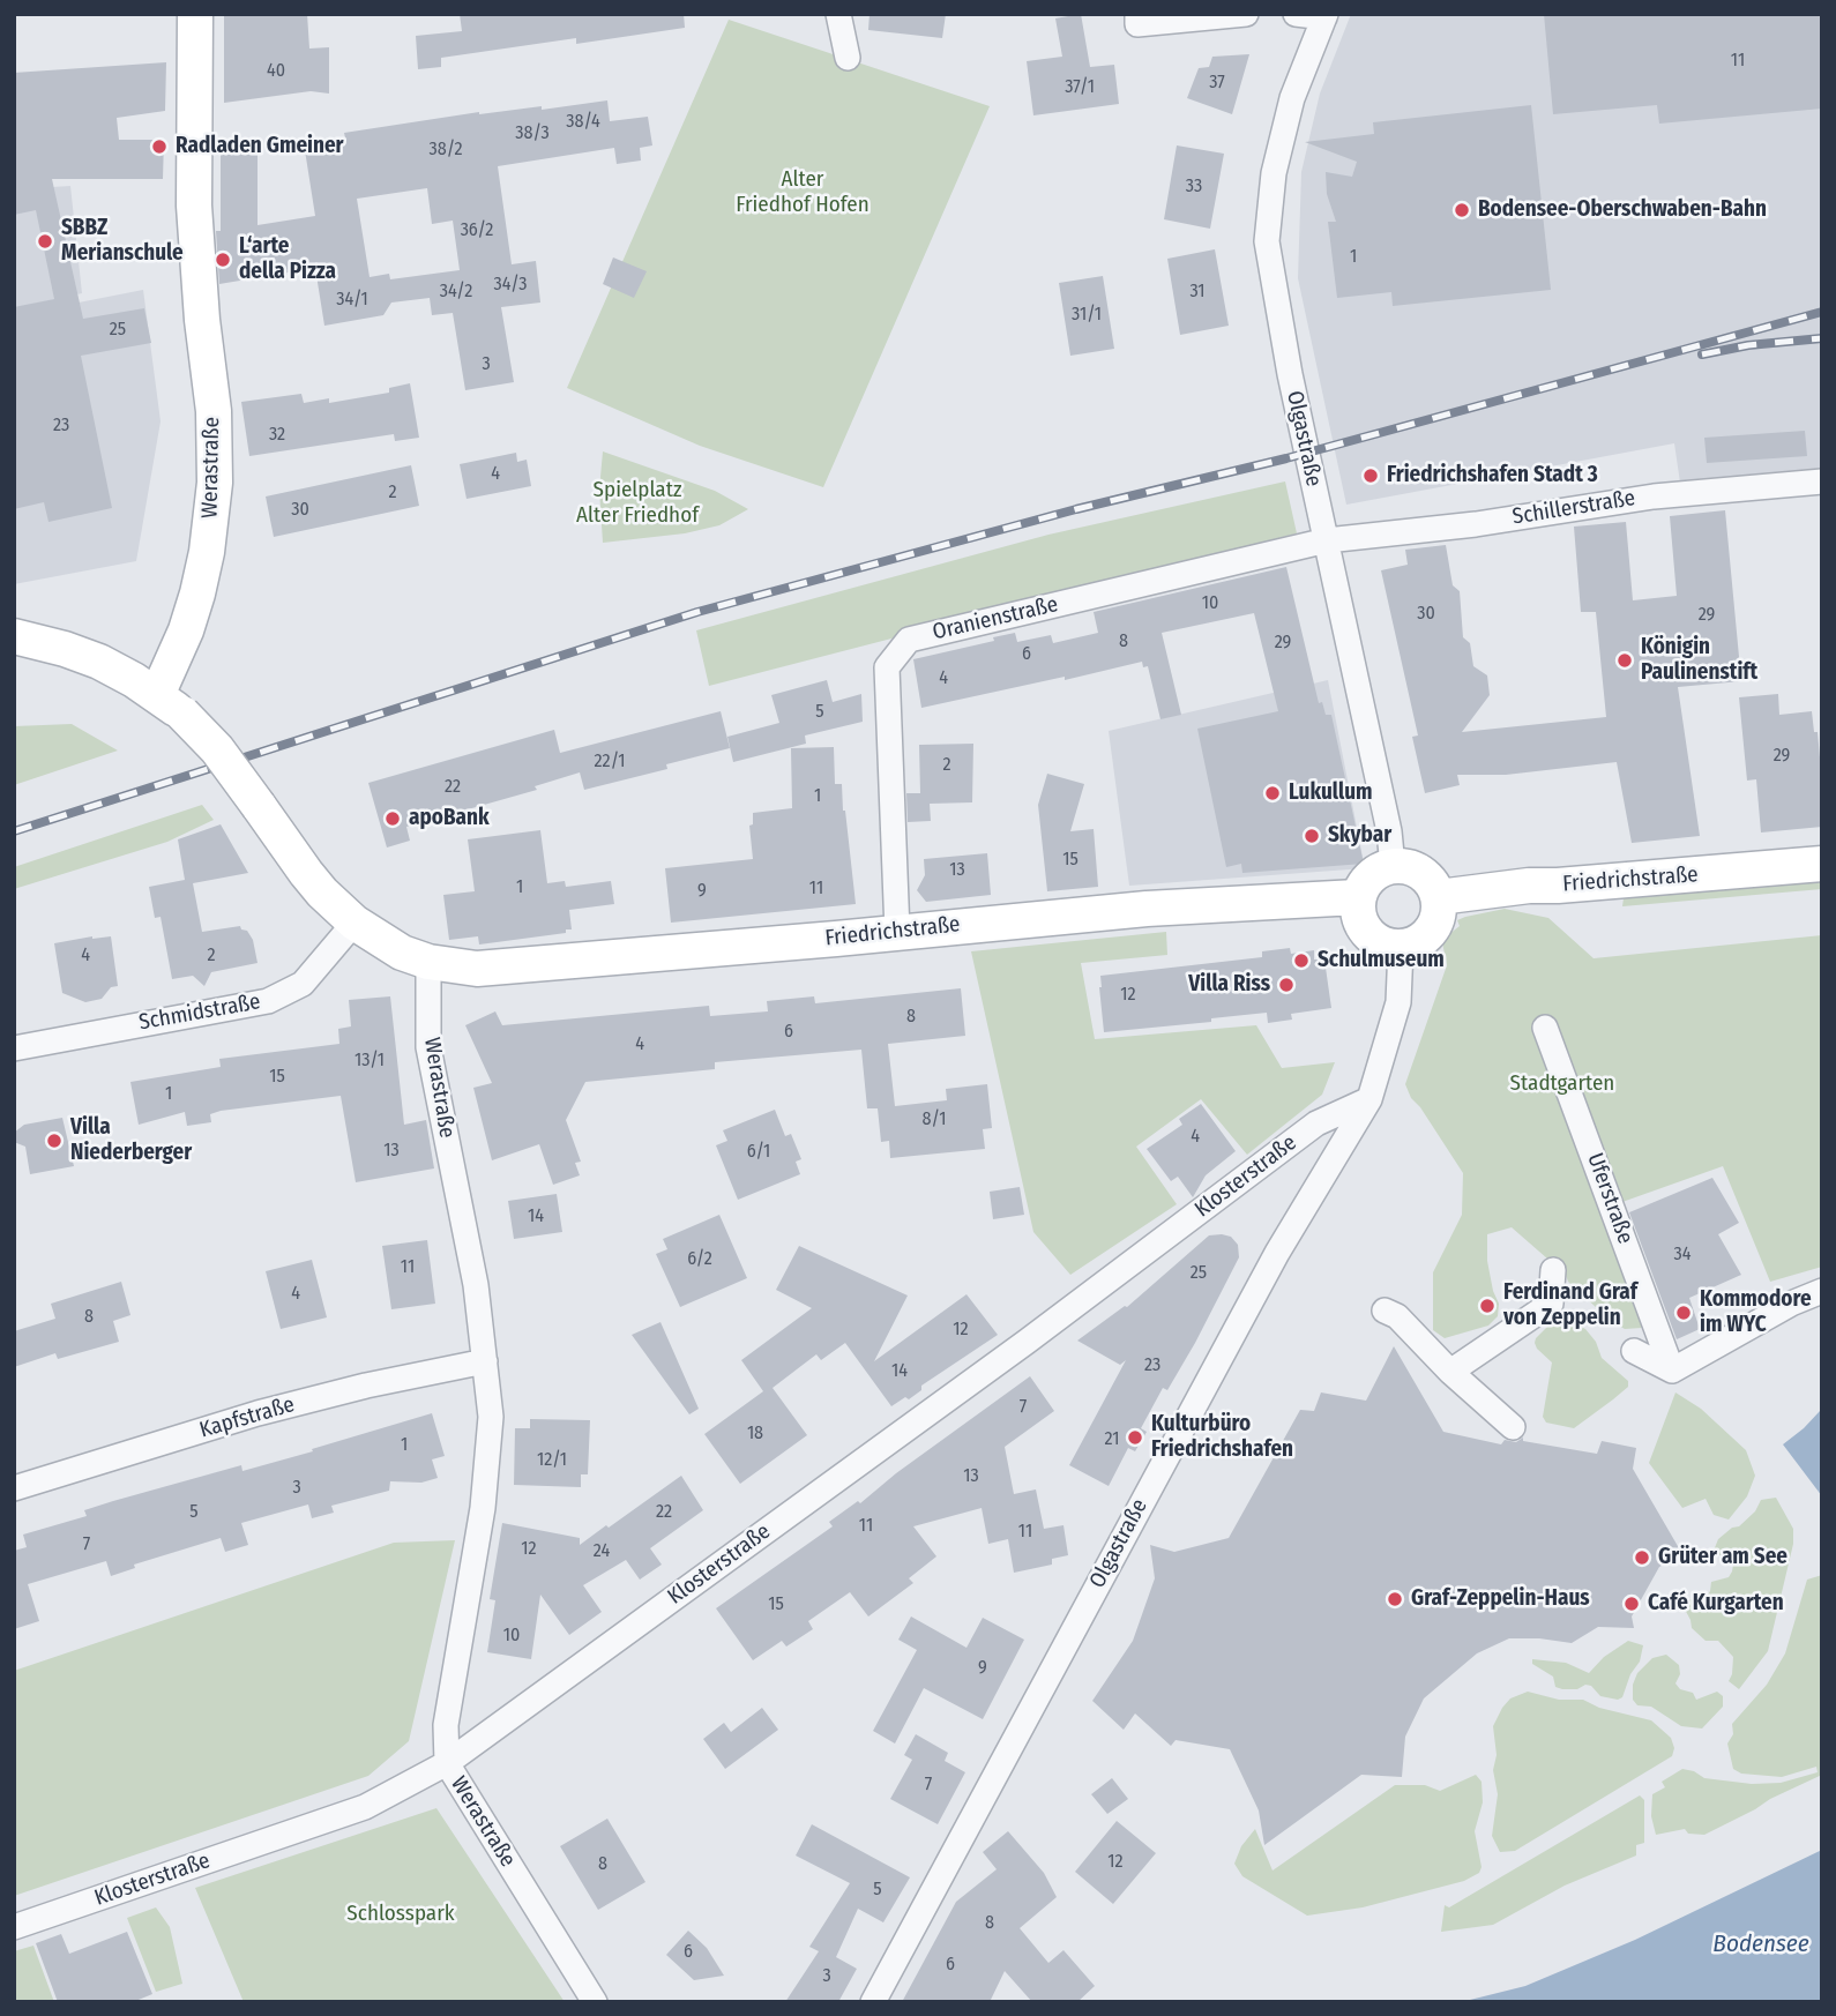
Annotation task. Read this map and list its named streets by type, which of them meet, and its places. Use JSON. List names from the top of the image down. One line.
{"streets":{"main road":["Werastraße","Friedrichstraße"],"street":["Olgastraße","Schillerstraße","Oranienstraße","Schmidstraße","Klosterstraße","Uferstraße","Kapfstraße"]},"crossings":[["Olgastraße","Schillerstraße"],["Olgastraße","Oranienstraße"],["Olgastraße","Friedrichstraße"],["Olgastraße","Klosterstraße"],["Werastraße","Friedrichstraße"],["Werastraße","Klosterstraße"],["Werastraße","Kapfstraße"],["Schillerstraße","Oranienstraße"],["Oranienstraße","Friedrichstraße"]],"water":["Bodensee"],"parks":["Alter Friedhof Hofen","Spielplatz Alter Friedhof","Stadtgarten","Schlosspark"],"places":["Radladen Gmeiner","Bodensee-Oberschwaben-Bahn","SBBZ Merianschule","L‘arte della Pizza","Friedrichshafen Stadt 3","Königin Paulinenstift","Lukullum","apoBank","Skybar","Schulmuseum","Villa Riss","Villa Niederberger","Ferdinand Graf von Zeppelin","Kommodore im WYC","Kulturbüro Friedrichshafen","Grüter am See","Graf-Zeppelin-Haus","Café Kurgarten"],"house_numbers":["11","40","37","37/1","38/4","38/3","38/2","33","36/2","1","34/3","34/2","31","34/1","31/1","25","3","23","32","4","2","30","10","30","29","8","29","6","4","5","29","22/1","2","22","1","15","13","1","11","9","4","2","12","8","6","4","13/1","15","1","8/1","4","13","6/1","14","34","6/2","11","25","4","8","12","23","14","7","18","21","1","12/1","13","3","5","22","11","11","7","12","24","15","10","9","7","12","8","5","8","6","6","3"]}
